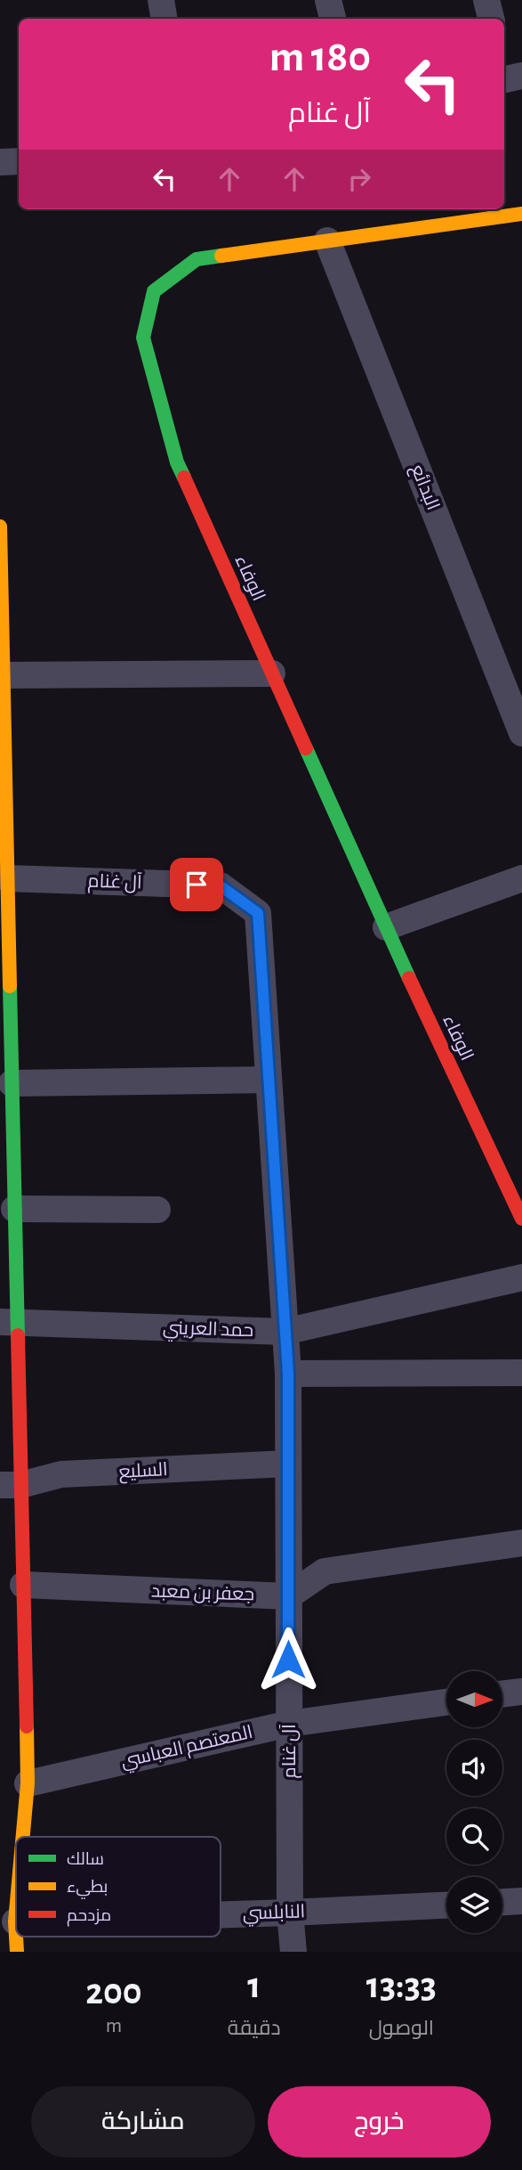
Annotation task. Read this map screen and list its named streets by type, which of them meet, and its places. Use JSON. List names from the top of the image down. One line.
{"streets":{"street":["البدائع","الوفاء","آل غنام","حمد العريني","السليع","جعفر بن معبد","المعتصم العباسي","النابلسي"]},"crossings":[["البدائع","الوفاء"],["آل غنام","حمد العريني"],["آل غنام","السليع"],["آل غنام","جعفر بن معبد"],["آل غنام","المعتصم العباسي"],["آل غنام","النابلسي"]],"legend":["سالك","بطيء","مزدحم"],"north":"right","page":{"turn":["180 m","آل غنام"],"eta":["13:33","الوصول","1","دقيقة","200","m"],"buttons":["خروج","مشاركة"]}}
